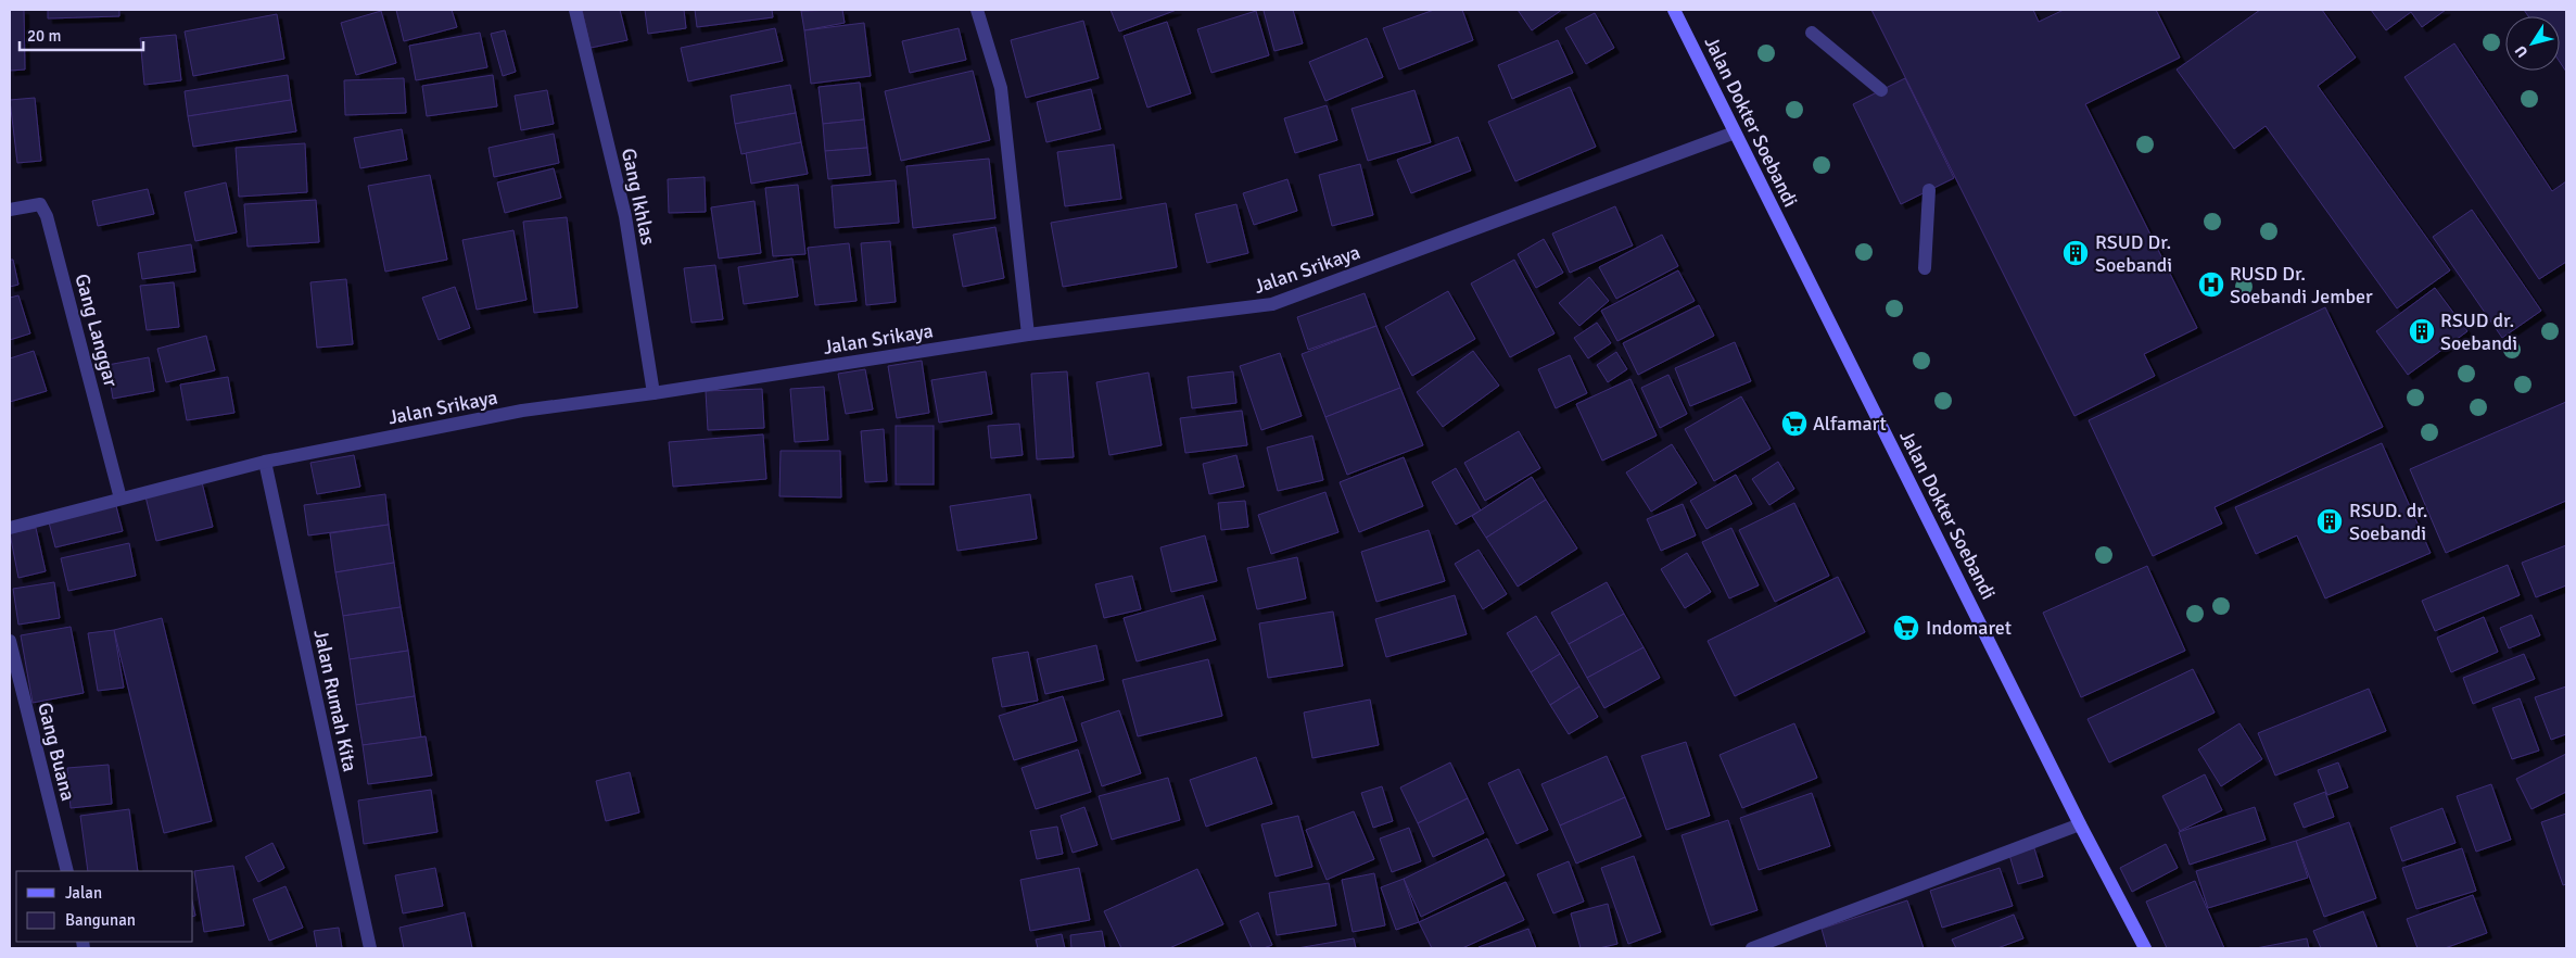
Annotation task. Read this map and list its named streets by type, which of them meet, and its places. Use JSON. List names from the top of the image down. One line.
{"streets":{"main road":["Jalan Dokter Soebandi"],"street":["Gang Ikhlas","Jalan Srikaya","Gang Langgar","Jalan Rumah Kita","Gang Buana"]},"crossings":[["Jalan Dokter Soebandi","Jalan Srikaya"],["Gang Ikhlas","Jalan Srikaya"],["Jalan Srikaya","Gang Langgar"],["Jalan Srikaya","Jalan Rumah Kita"]],"places":{"building":["RSUD Dr. Soebandi","RSUD dr. Soebandi","RSUD. dr. Soebandi"],"hospital":["RUSD Dr. Soebandi Jember"],"supermarket":["Alfamart","Indomaret"]},"legend":["Jalan","Bangunan"],"scale_bar":"20 m","north":"bottom left"}
